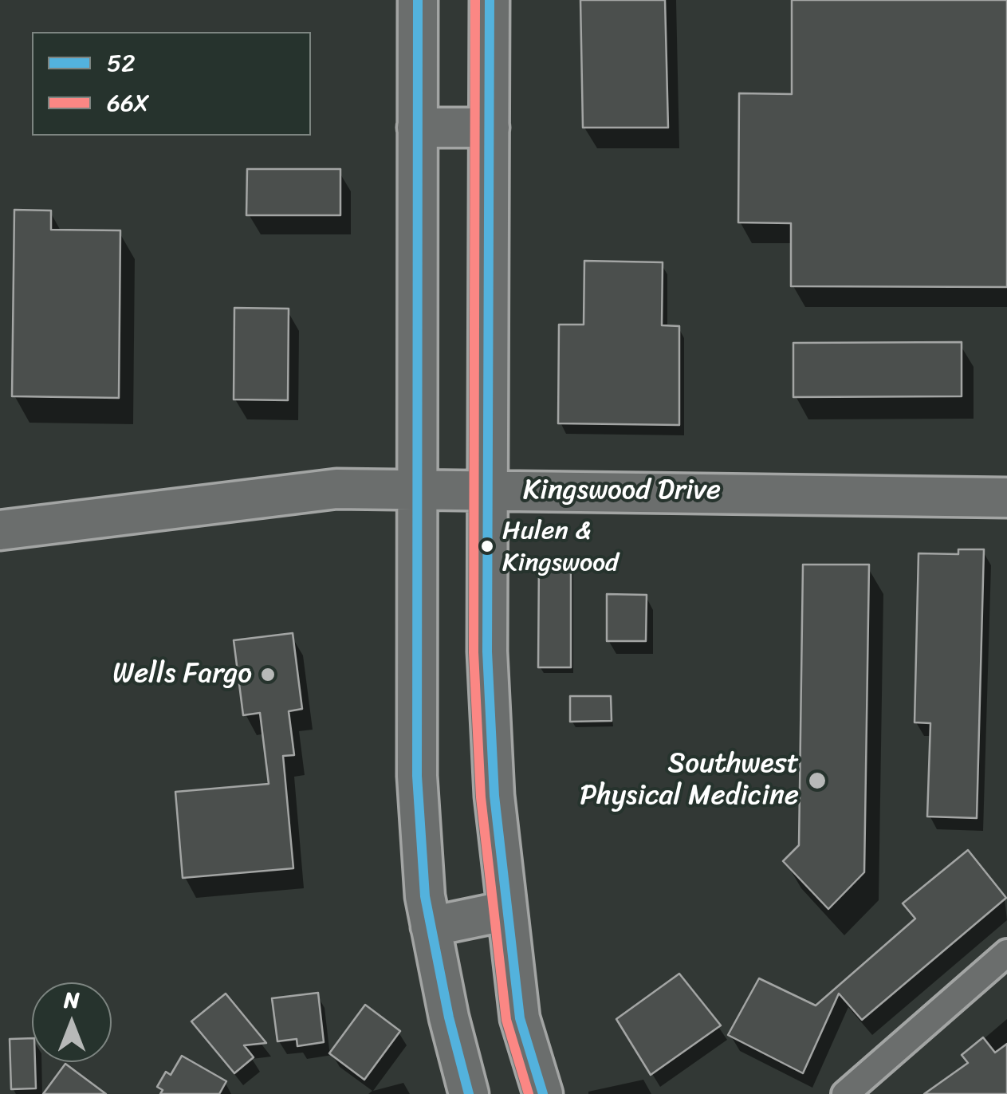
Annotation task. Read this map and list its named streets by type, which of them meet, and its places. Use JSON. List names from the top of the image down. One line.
{"streets":{"main road":["Kingswood Drive"]},"places":["Hulen & Kingswood","Wells Fargo","Southwest Physical Medicine"],"lines":["transit line 52","transit line 66X"],"legend":["52","66X"],"north":"top"}
